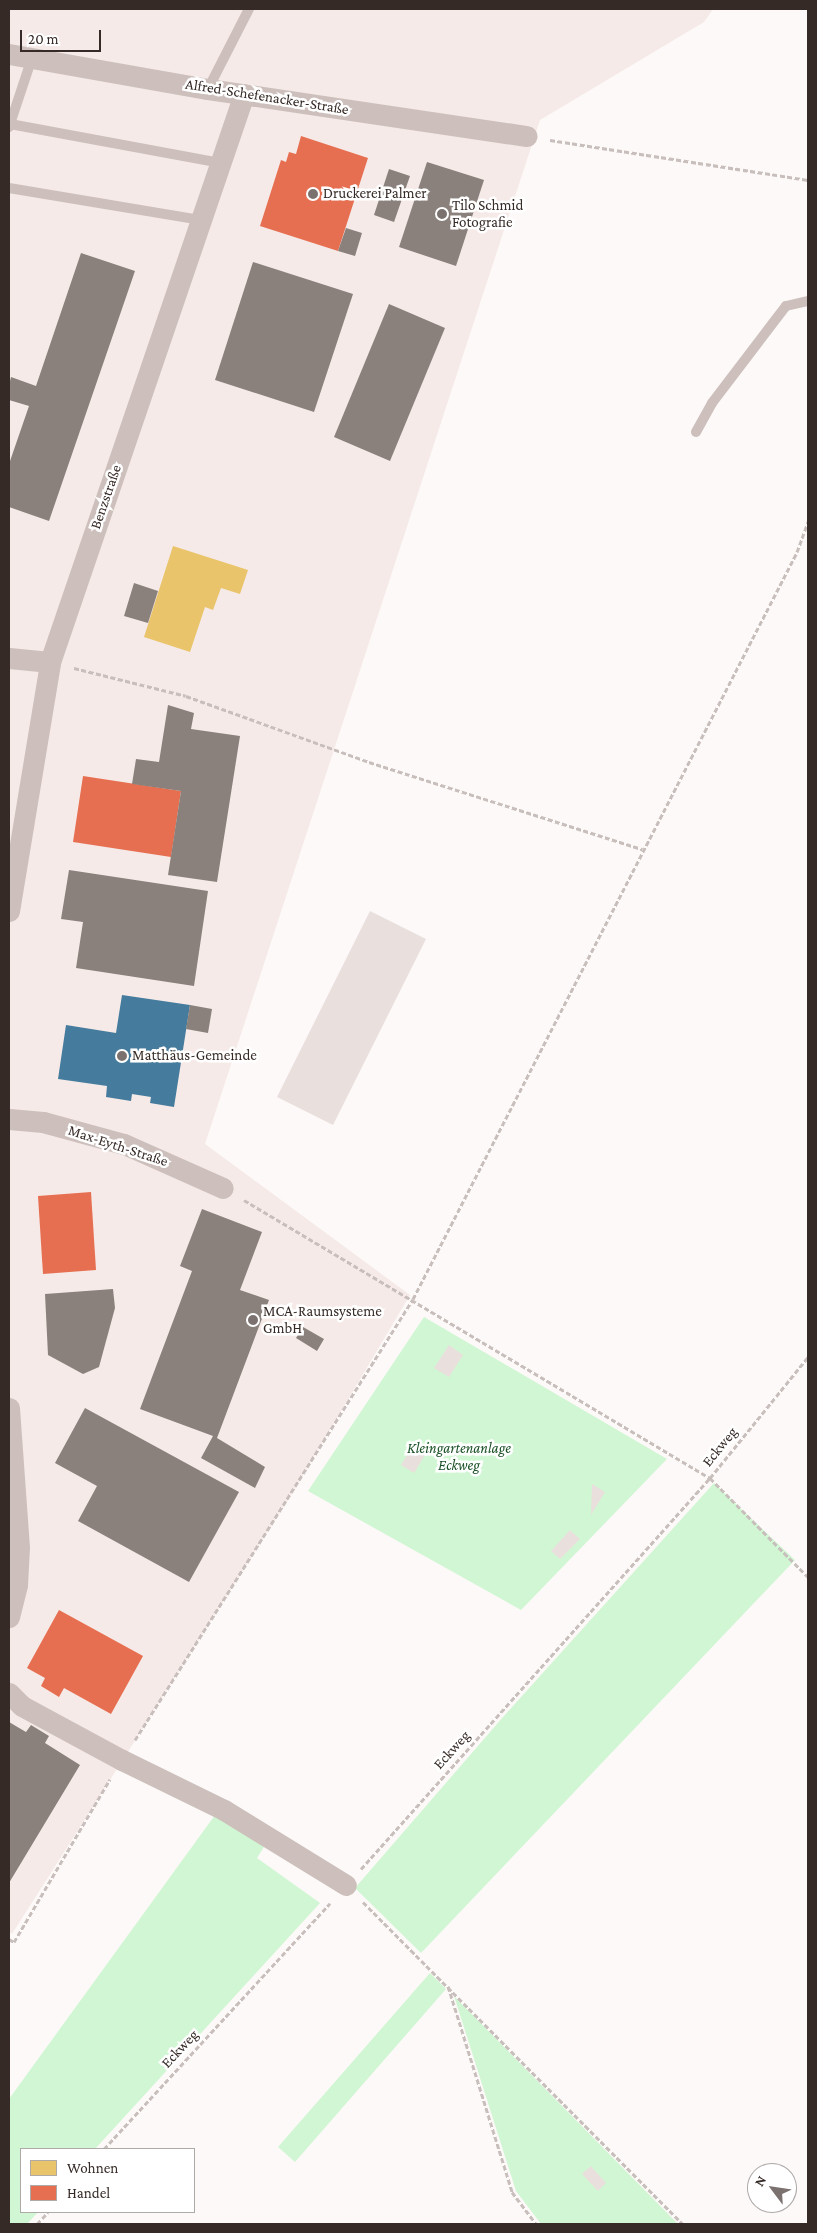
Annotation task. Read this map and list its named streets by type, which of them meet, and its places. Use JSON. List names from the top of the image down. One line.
{"streets":{"street":["Alfred-Schefenacker-Straße","Benzstraße","Max-Eyth-Straße"],"path":["Eckweg"]},"crossings":[["Alfred-Schefenacker-Straße","Benzstraße"]],"parks":["Kleingartenanlage Eckweg"],"places":["Druckerei Palmer","Tilo Schmid Fotografie","Matthäus-Gemeinde","MCA-Raumsysteme GmbH"],"legend":["Wohnen","Handel"],"scale_bar":"20 m","north":"top left"}
